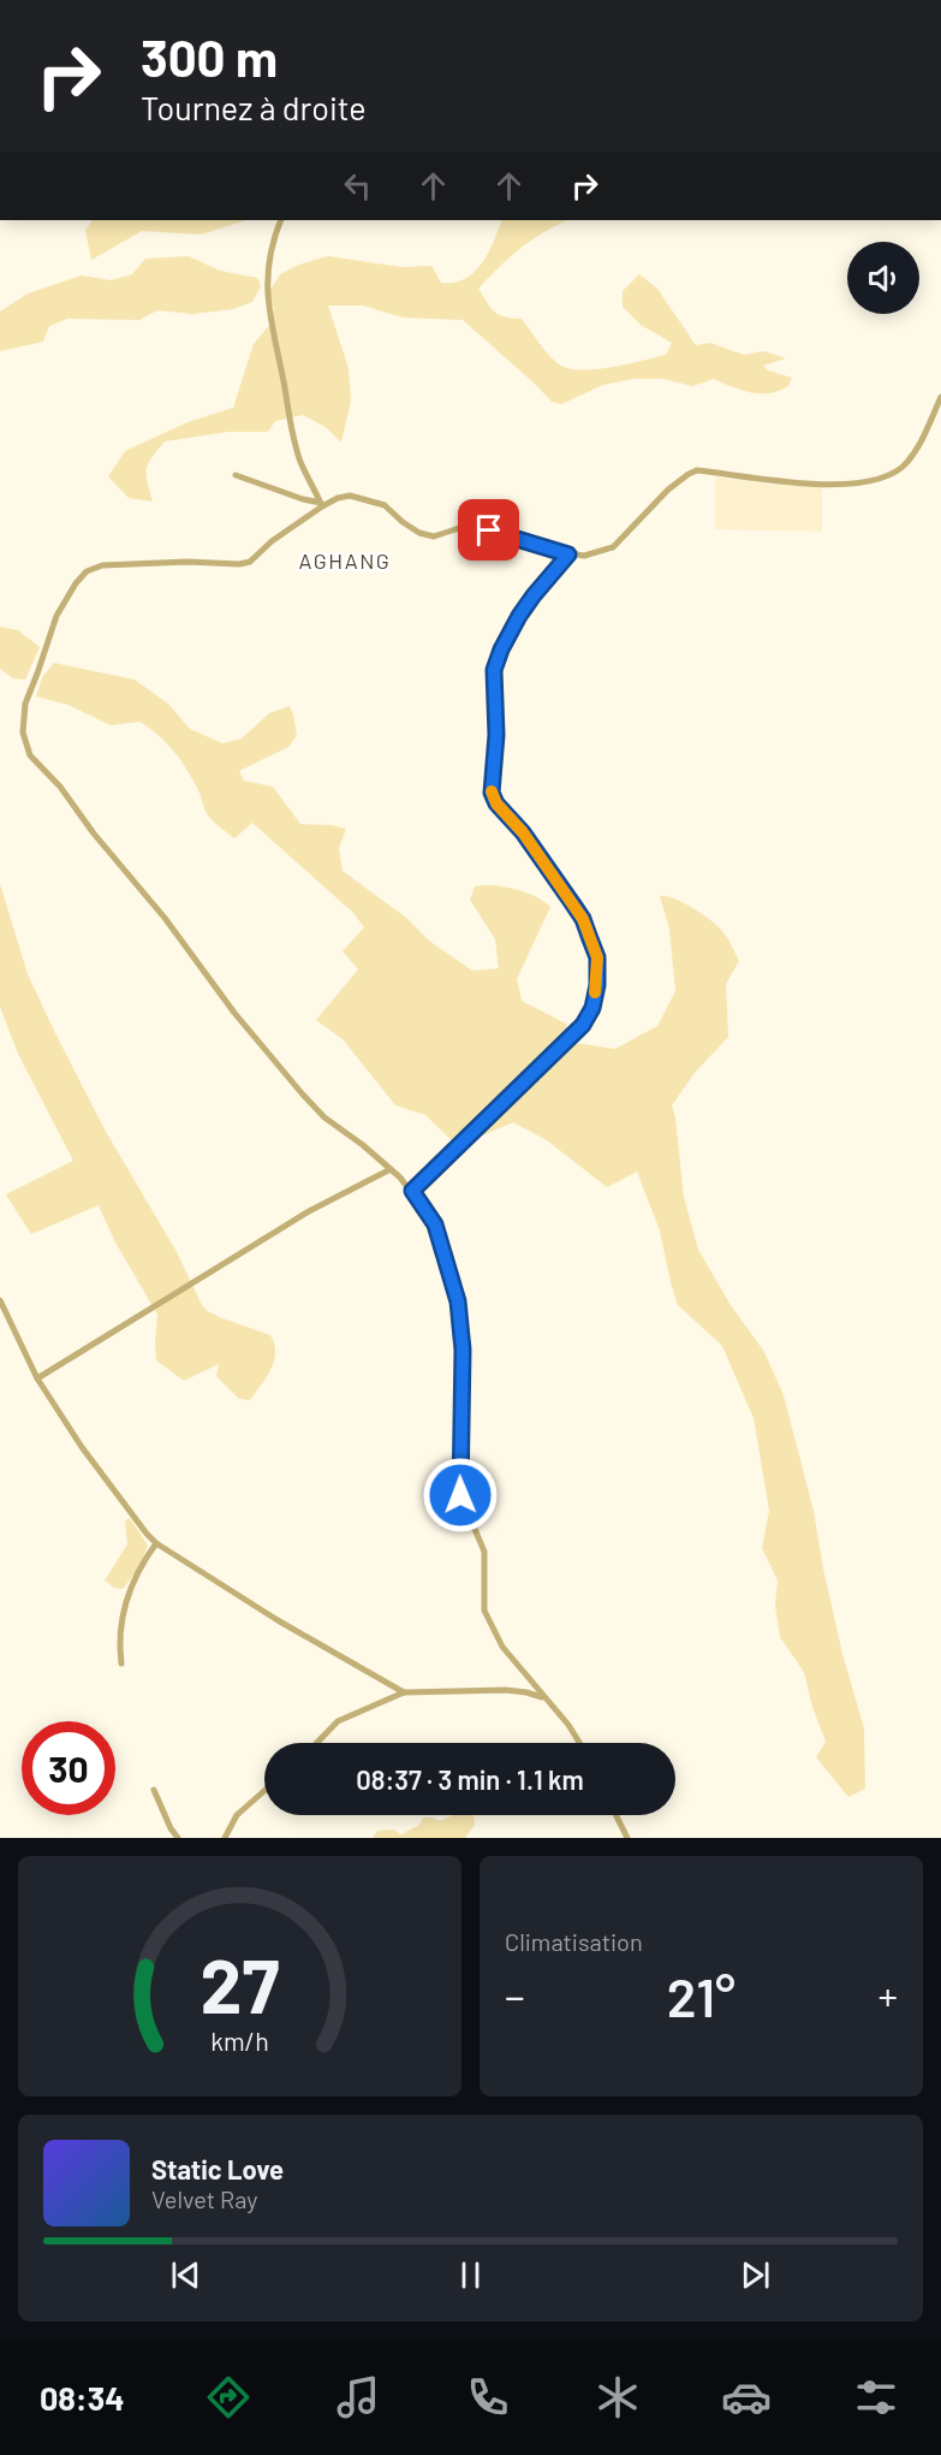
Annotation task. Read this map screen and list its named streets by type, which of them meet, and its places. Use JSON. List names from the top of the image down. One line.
{"districts":["AGHANG"],"page":{"turn":["300 m","Tournez à droite"],"limit":"30","trip":"08:37 · 3 min · 1.1 km","tile":"Climatisation","heat":["−","21°","+"],"song":["Static Love","Velvet Ray"],"tabs":"08:34","gauge":["27","km/h"]}}
